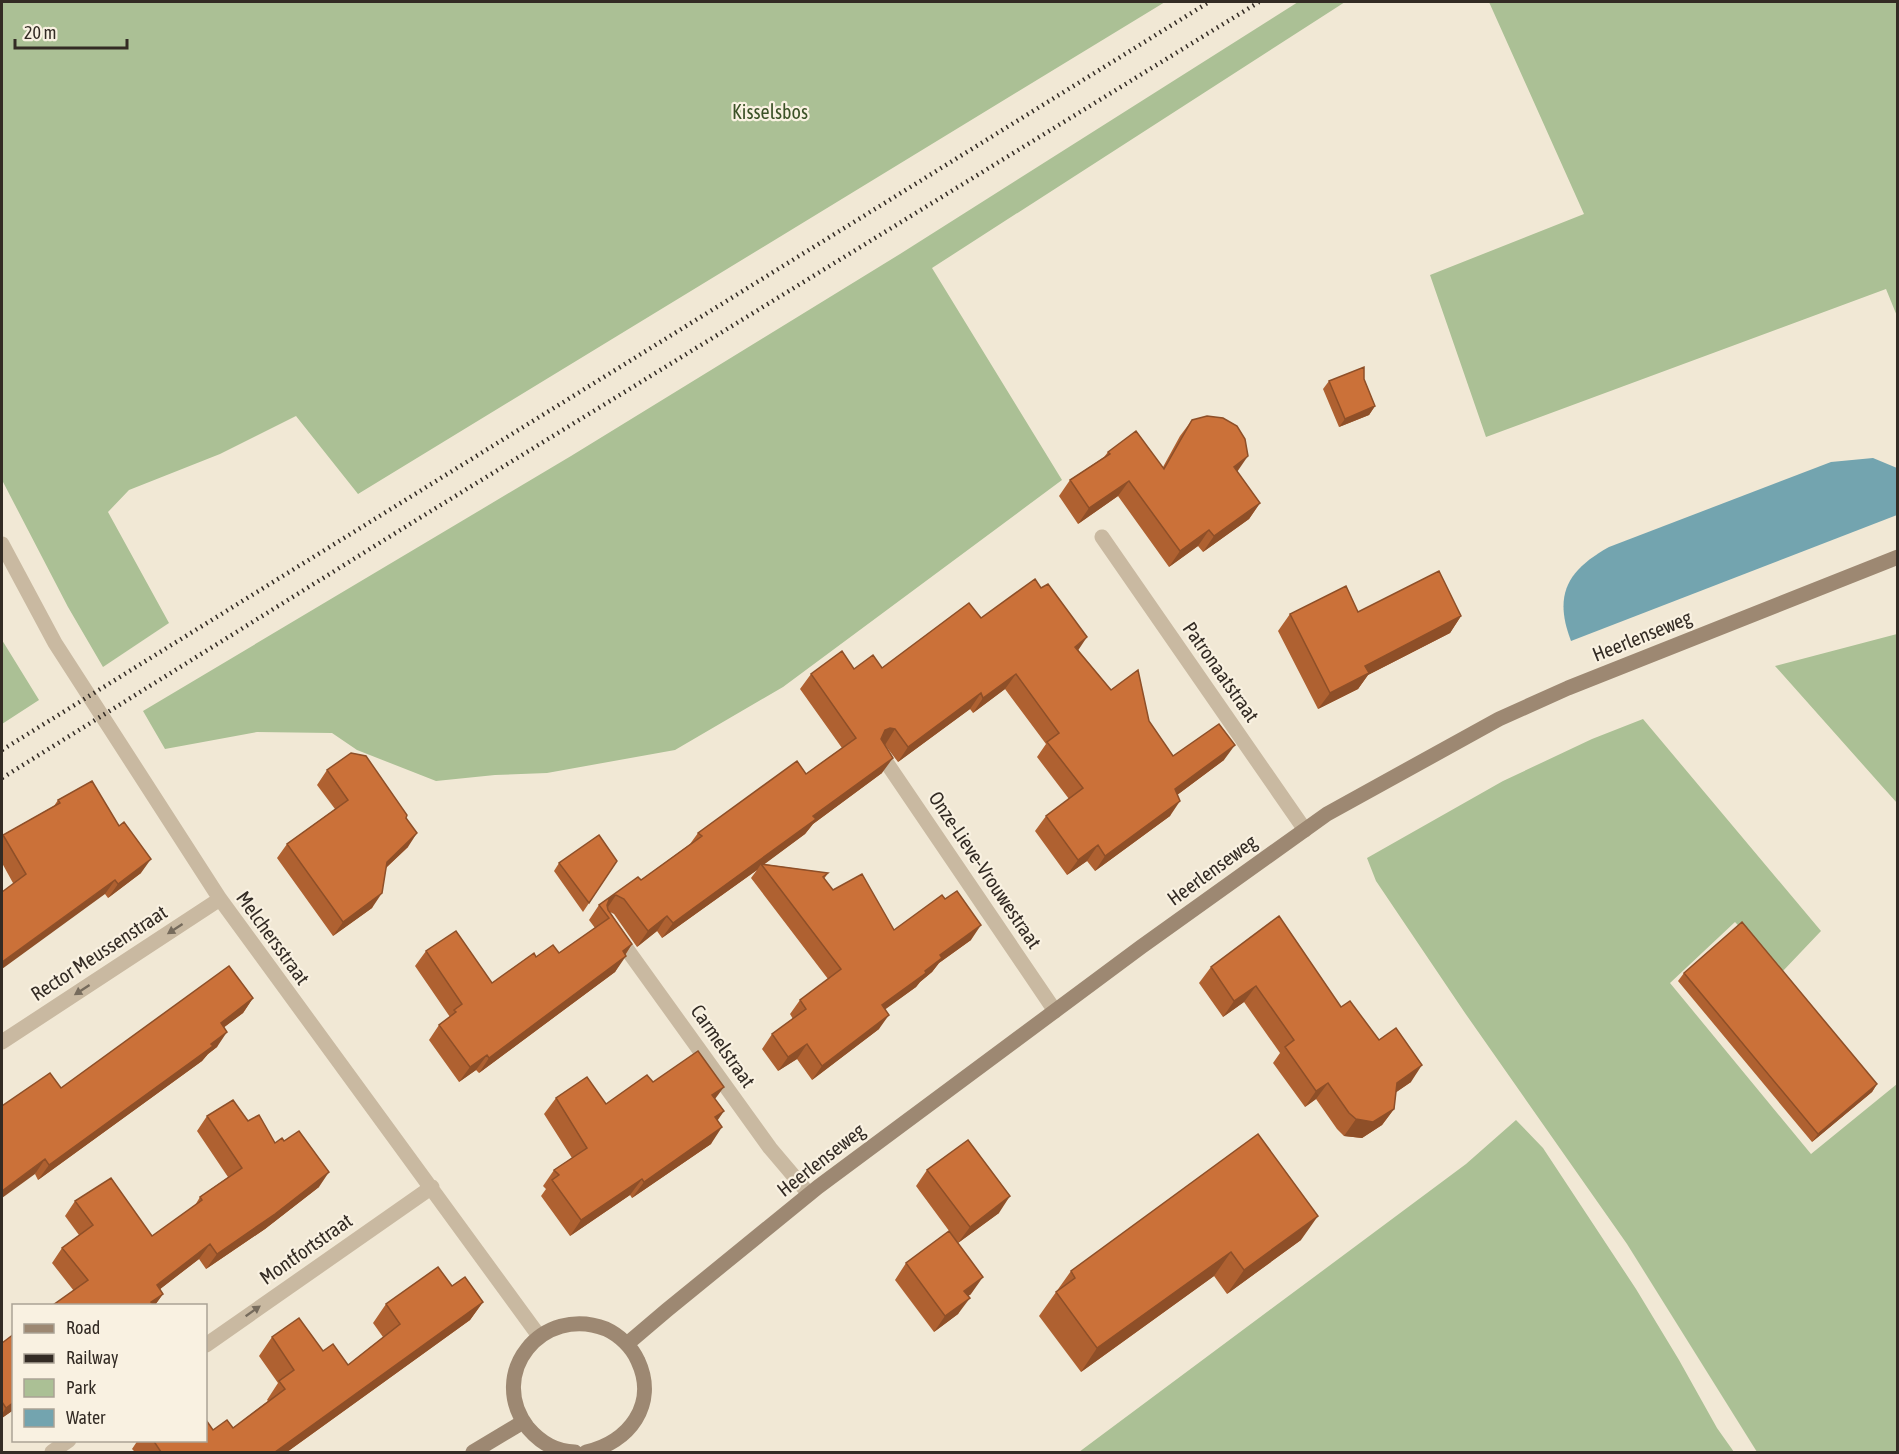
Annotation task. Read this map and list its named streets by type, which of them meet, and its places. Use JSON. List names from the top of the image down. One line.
{"streets":{"main road":["Heerlenseweg"],"street":["Patronaatstraat","Onze-Lieve-Vrouwestraat","Melchersstraat","Rector Meussenstraat","Carmelstraat","Montfortstraat"]},"crossings":[["Heerlenseweg","Patronaatstraat"],["Heerlenseweg","Onze-Lieve-Vrouwestraat"],["Heerlenseweg","Carmelstraat"],["Melchersstraat","Rector Meussenstraat"],["Melchersstraat","Montfortstraat"]],"one_way":["Rector Meussenstraat","Montfortstraat"],"parks":["Kisselsbos"],"legend":["Road","Railway","Park","Water"],"scale_bar":"20 m"}
